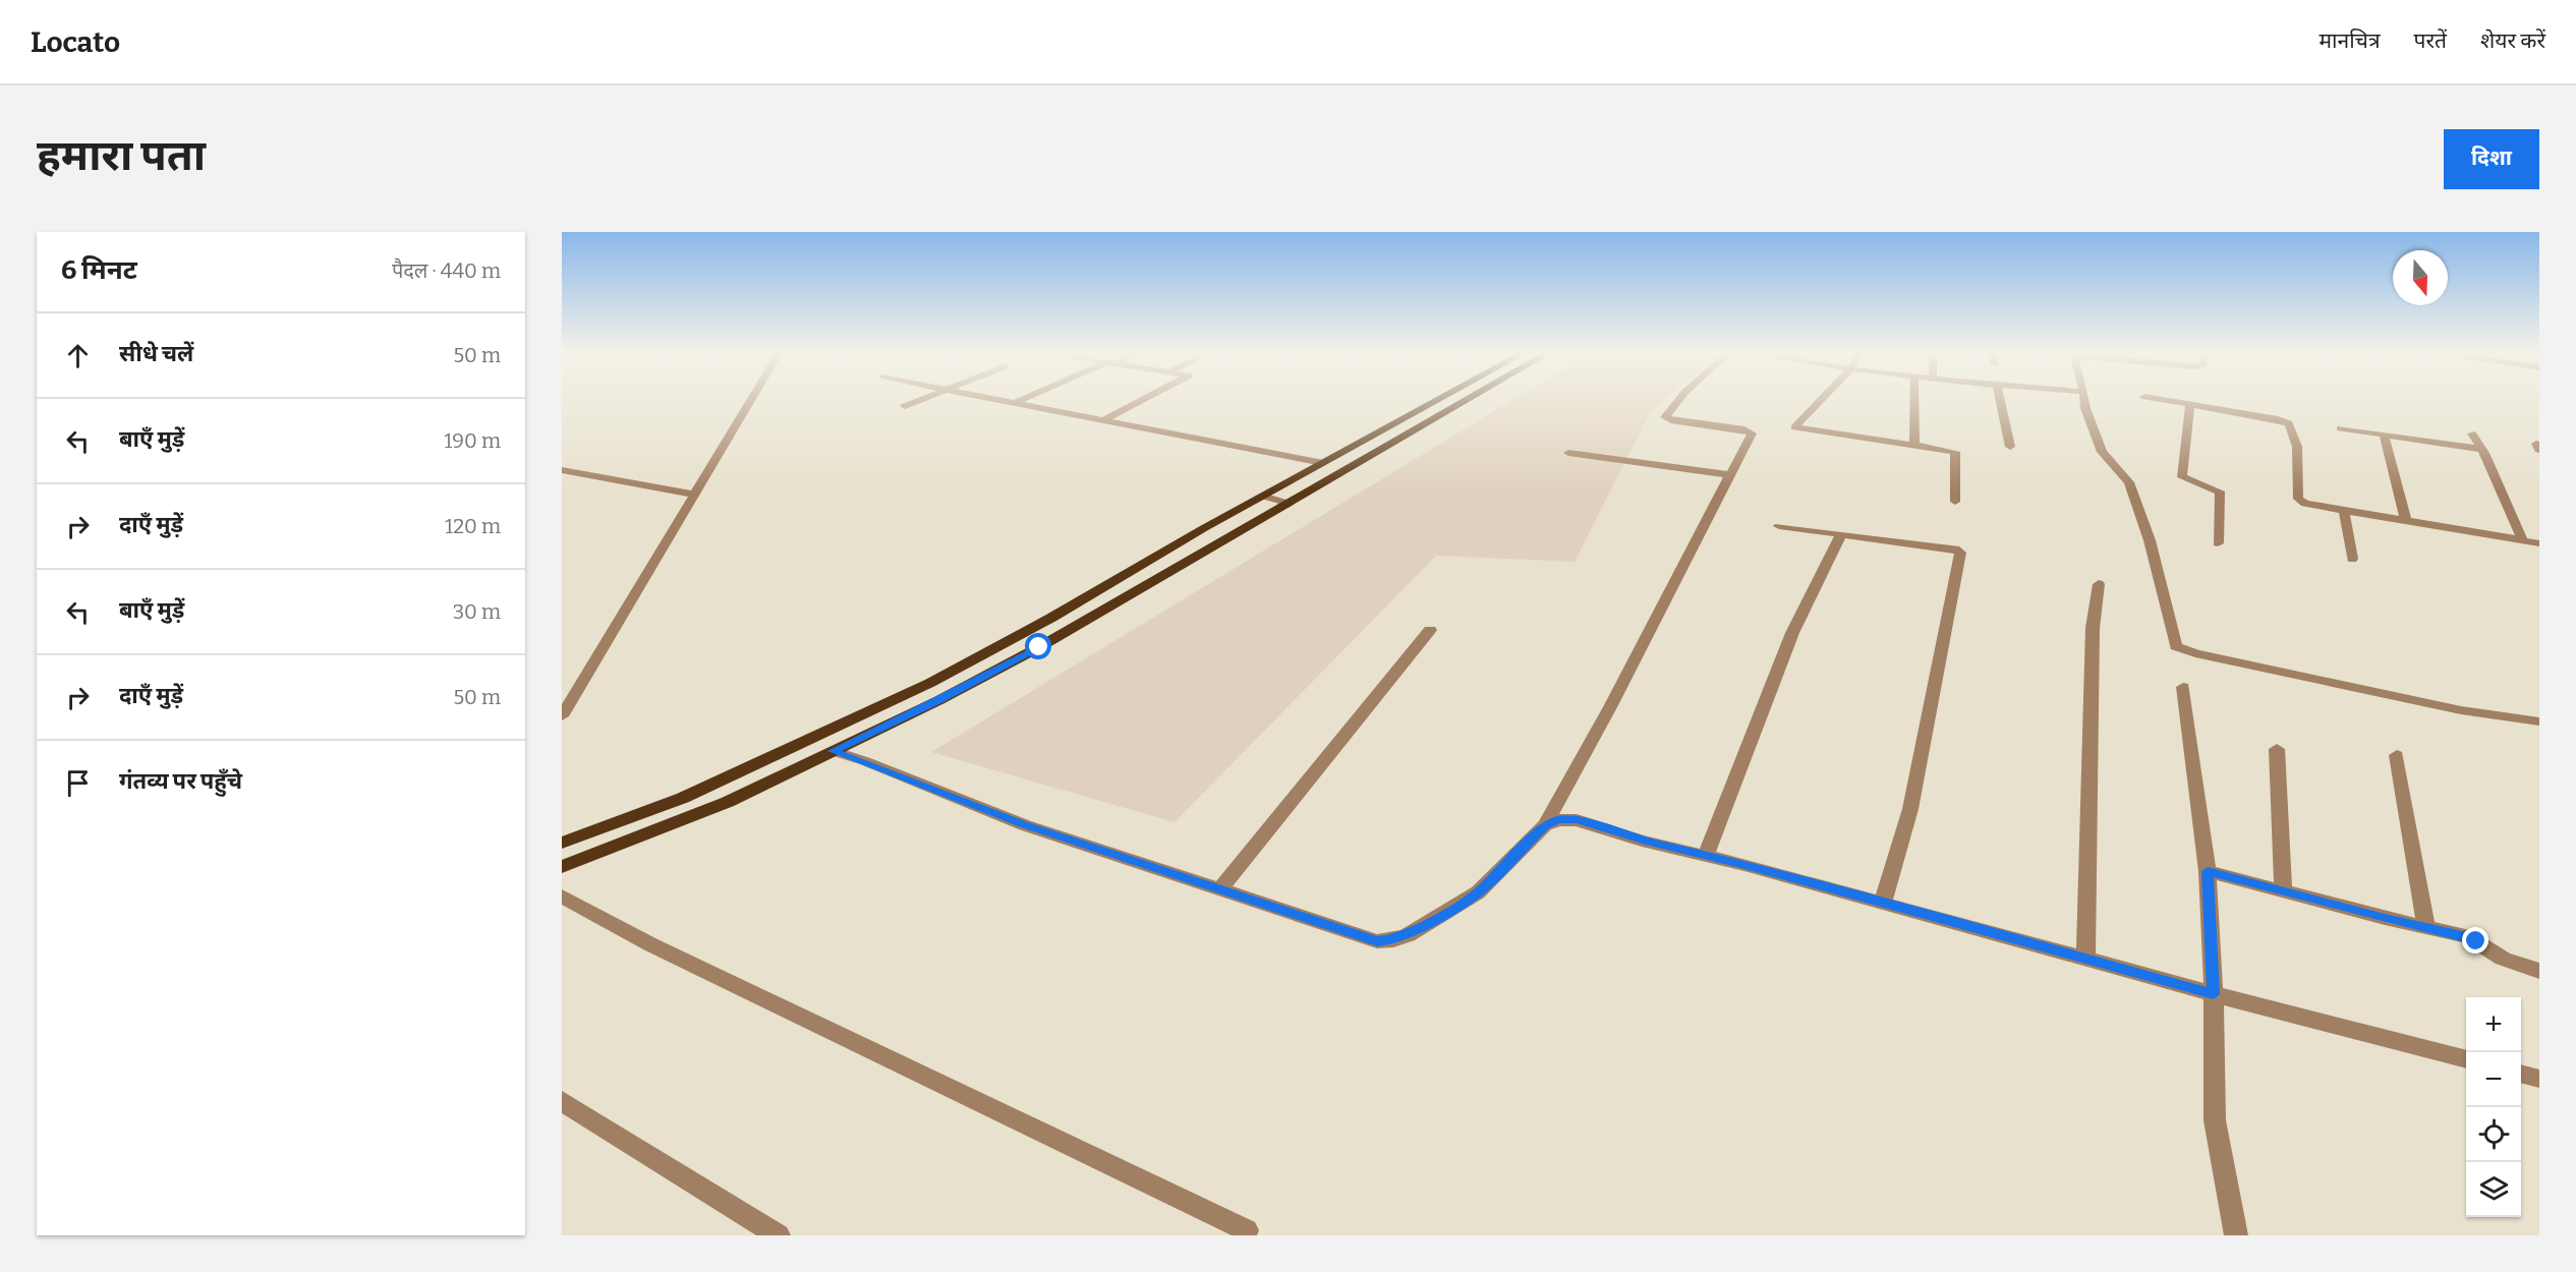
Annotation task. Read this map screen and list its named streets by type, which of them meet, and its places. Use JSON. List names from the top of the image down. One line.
{"north":"bottom","page":{"header":"Locato","nav":["मानचित्र","परतें","शेयर करें"],"buttons":"दिशा","title":"हमारा पता","heading":["6 मिनट","पैदल · 440 m"],"list":[["सीधे चलें","50 m"],["बाएँ मुड़ें","190 m"],["दाएँ मुड़ें","120 m"],["बाएँ मुड़ें","30 m"],["दाएँ मुड़ें","50 m"],"गंतव्य पर पहुँचे"],"map_buttons":["+","−"]}}
